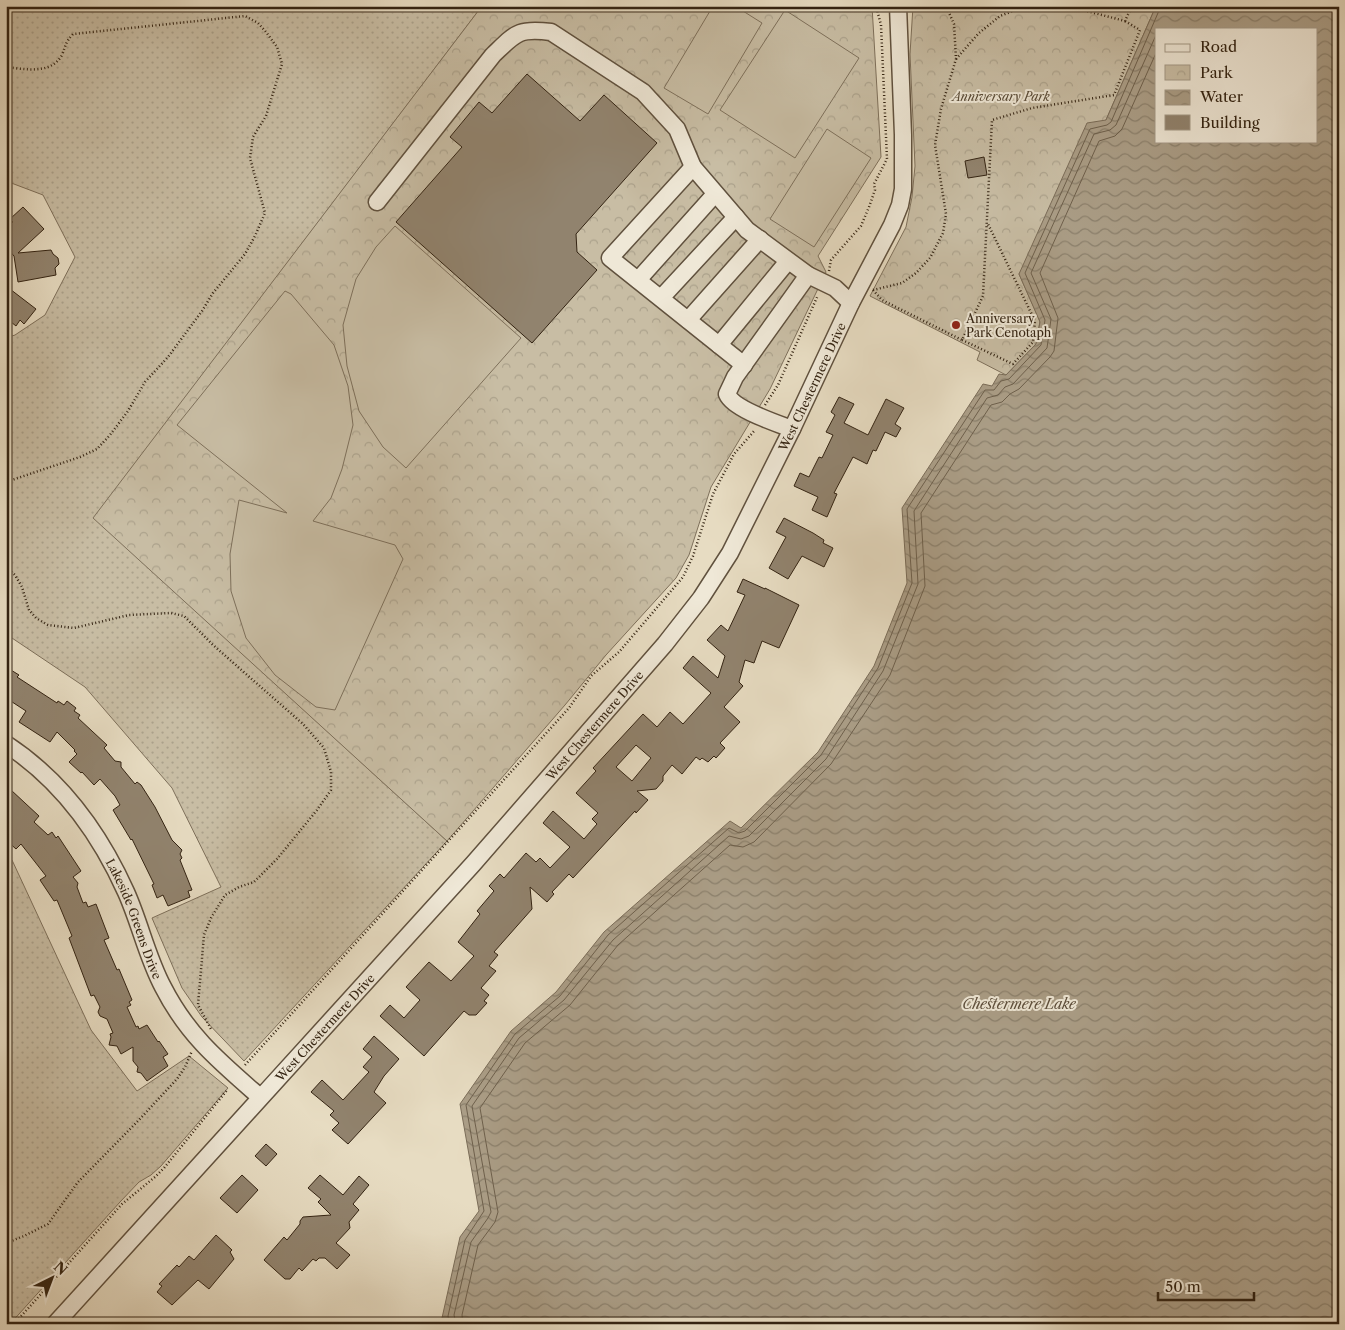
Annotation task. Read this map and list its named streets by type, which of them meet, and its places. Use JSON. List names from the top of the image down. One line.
{"streets":{"street":["West Chestermere Drive","Lakeside Greens Drive"]},"crossings":[["West Chestermere Drive","Lakeside Greens Drive"]],"water":["Chestermere Lake"],"parks":["Anniversary Park"],"places":["Anniversary Park Cenotaph"],"legend":["Road","Park","Water","Building"],"scale_bar":"50 m","north":"top right"}
